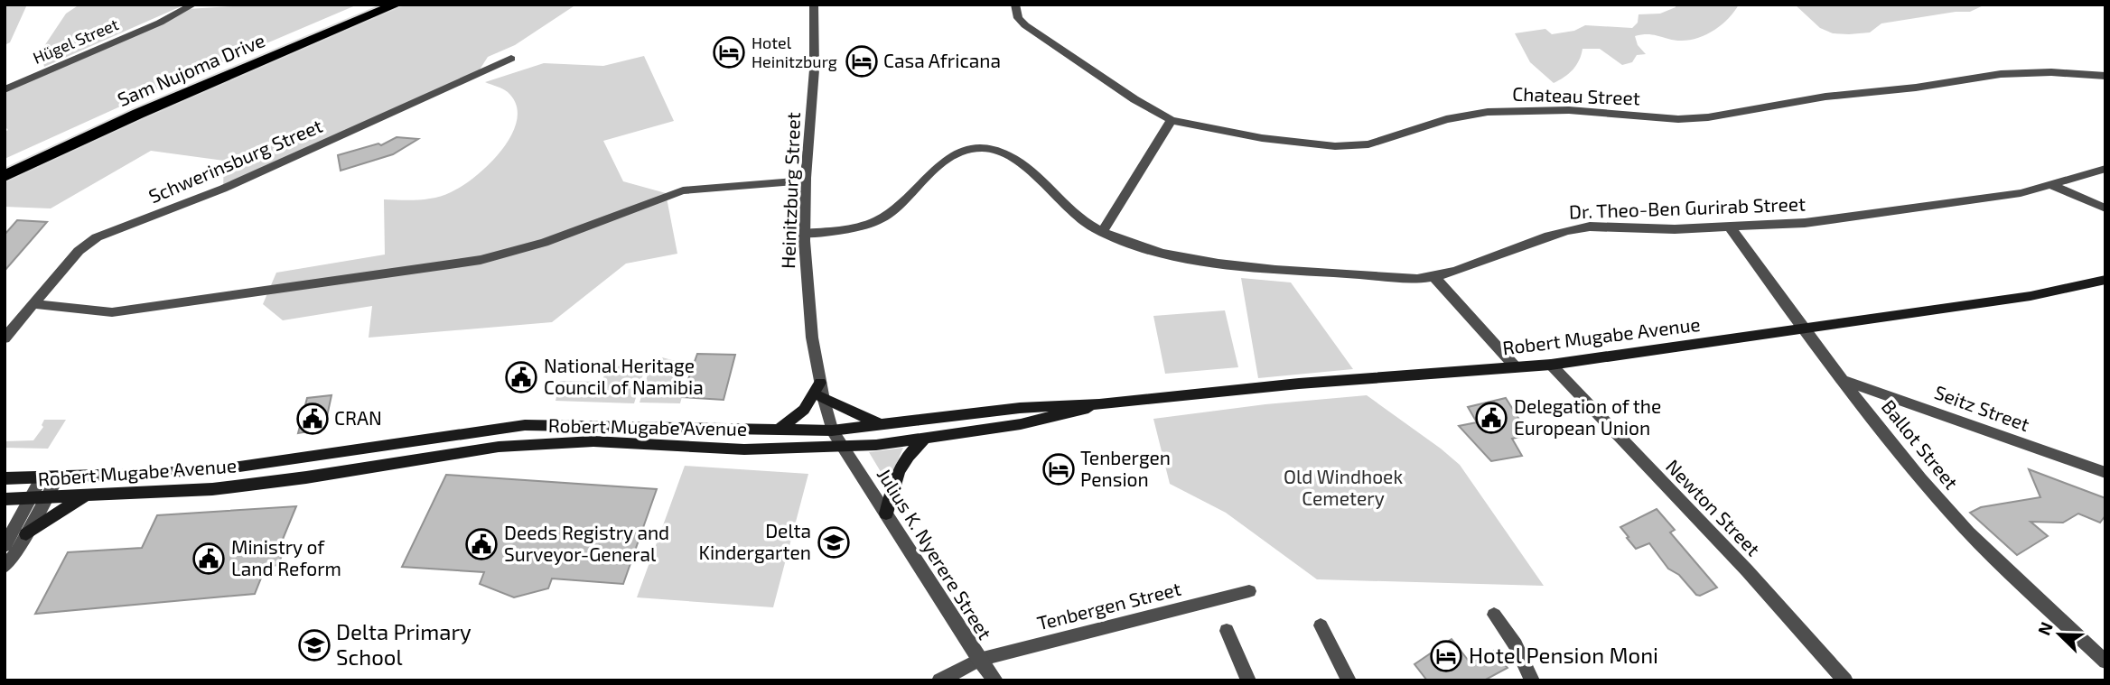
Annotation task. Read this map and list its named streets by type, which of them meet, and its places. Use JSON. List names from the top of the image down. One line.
{"streets":{"highway":["Sam Nujoma Drive"],"main road":["Robert Mugabe Avenue"],"street":["Hügel Street","Chateau Street","Schwerinsburg Street","Heinitzburg Street","Dr. Theo-Ben Gurirab Street","Seitz Street","Ballot Street","Newton Street","Julius K. Nyerere Street","Tenbergen Street"]},"crossings":[["Heinitzburg Street","Dr. Theo-Ben Gurirab Street"],["Heinitzburg Street","Robert Mugabe Avenue"],["Heinitzburg Street","Julius K. Nyerere Street"],["Dr. Theo-Ben Gurirab Street","Ballot Street"],["Robert Mugabe Avenue","Ballot Street"],["Robert Mugabe Avenue","Newton Street"],["Robert Mugabe Avenue","Julius K. Nyerere Street"],["Seitz Street","Ballot Street"],["Julius K. Nyerere Street","Tenbergen Street"]],"parks":["Old Windhoek Cemetery"],"places":{"hotel":["Hotel Heinitzburg","Casa Africana","Tenbergen Pension","Hotel Pension Moni"],"public building":["National Heritage Council of Namibia","Delegation of the European Union","CRAN","Deeds Registry and Surveyor-General","Ministry of Land Reform"],"school or university":["Delta Kindergarten","Delta Primary School"]},"north":"top left"}
